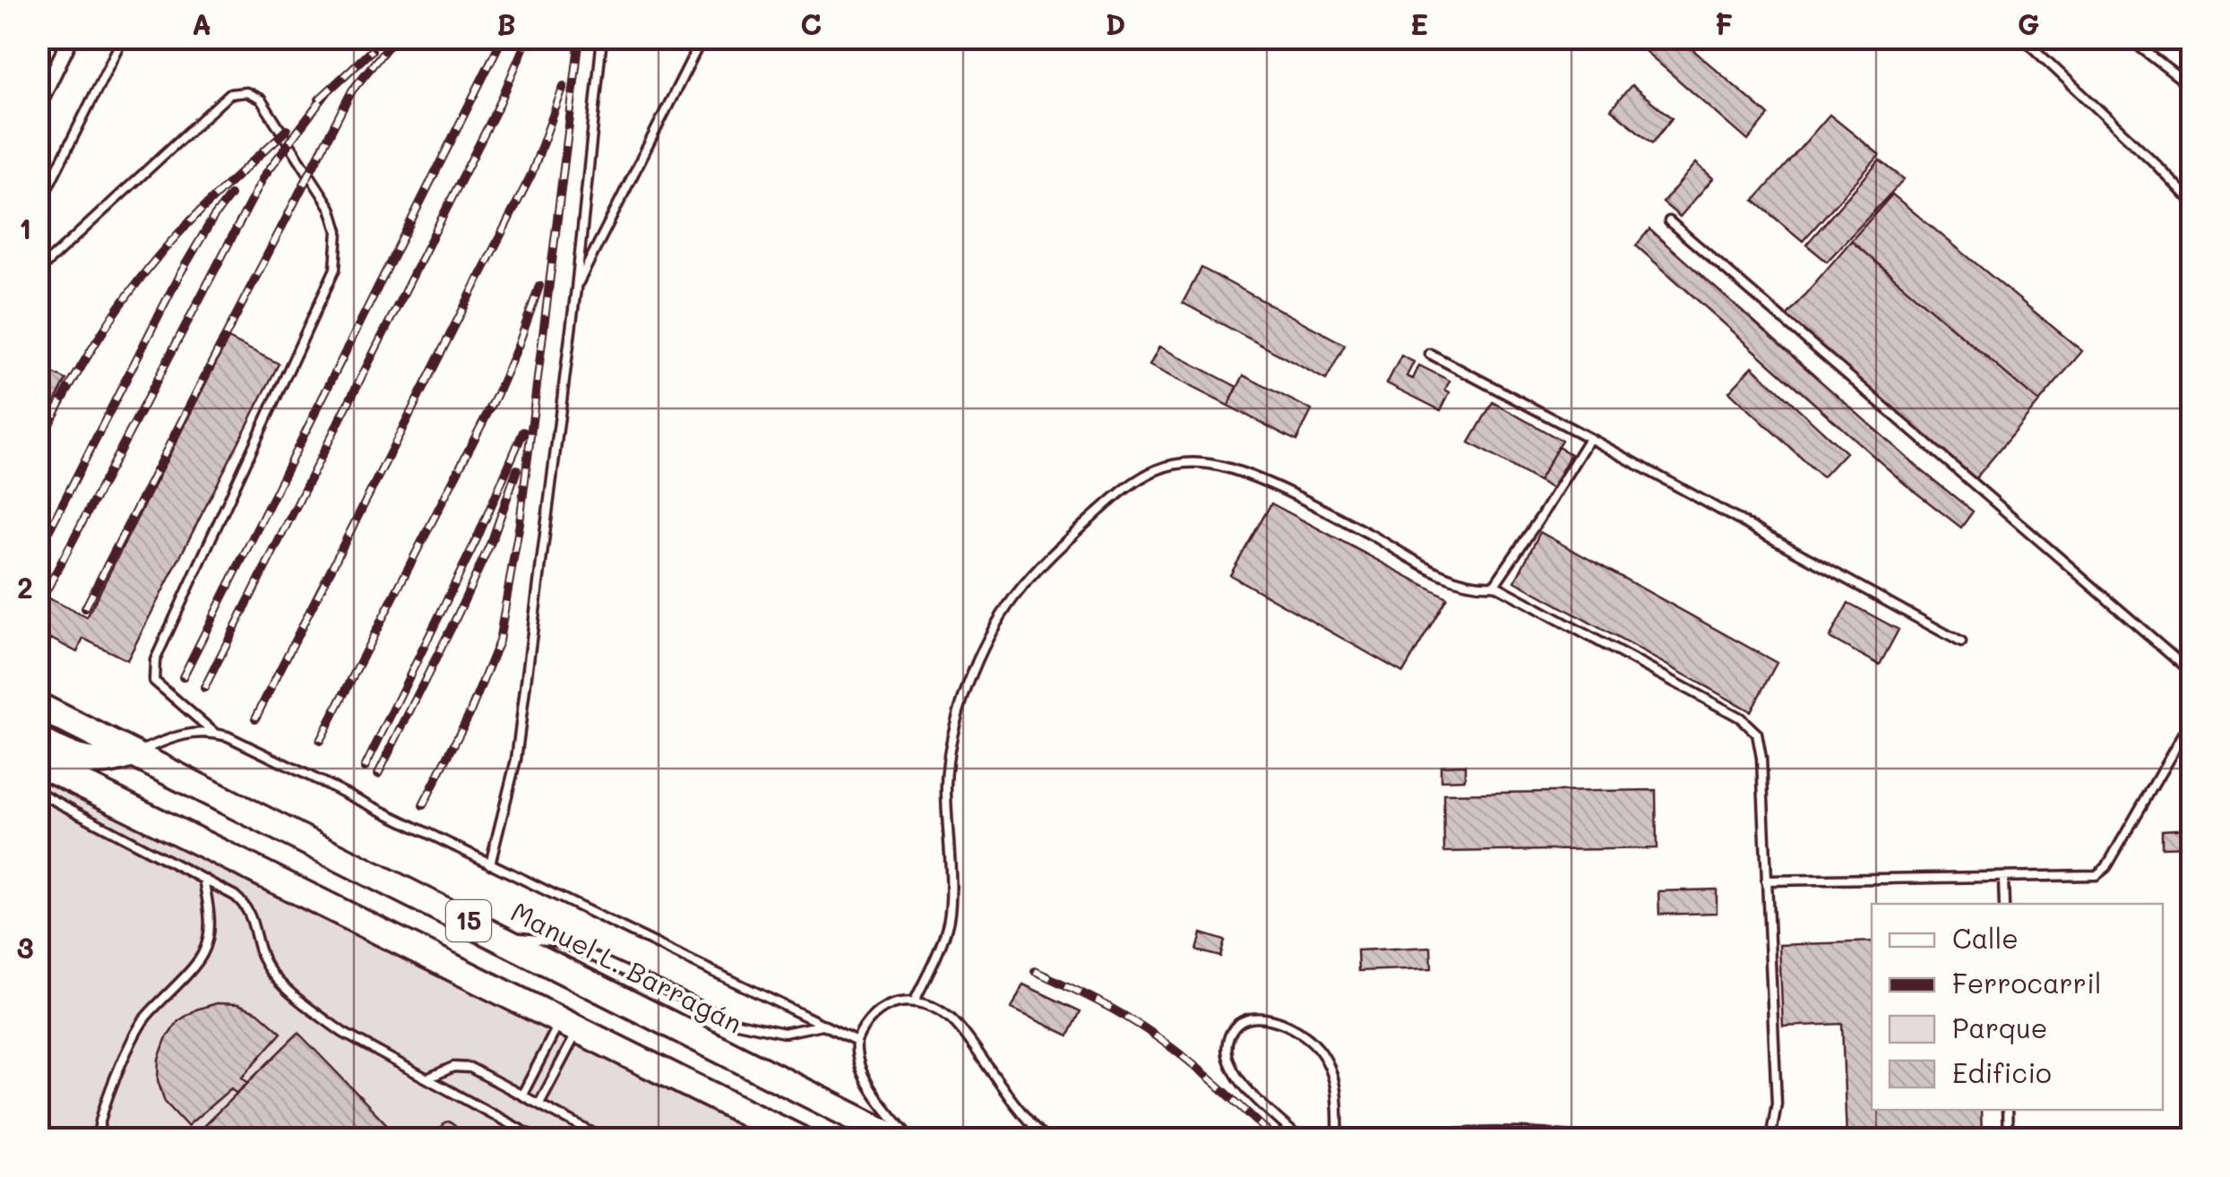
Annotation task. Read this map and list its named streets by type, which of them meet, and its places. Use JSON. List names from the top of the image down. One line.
{"streets":{"highway":["15","Manuel L. Barragán"]},"legend":["Calle","Ferrocarril","Parque","Edificio"],"grid":{"columns":["A","B","C","D","E","F","G"],"rows":["1","2","3"]}}
